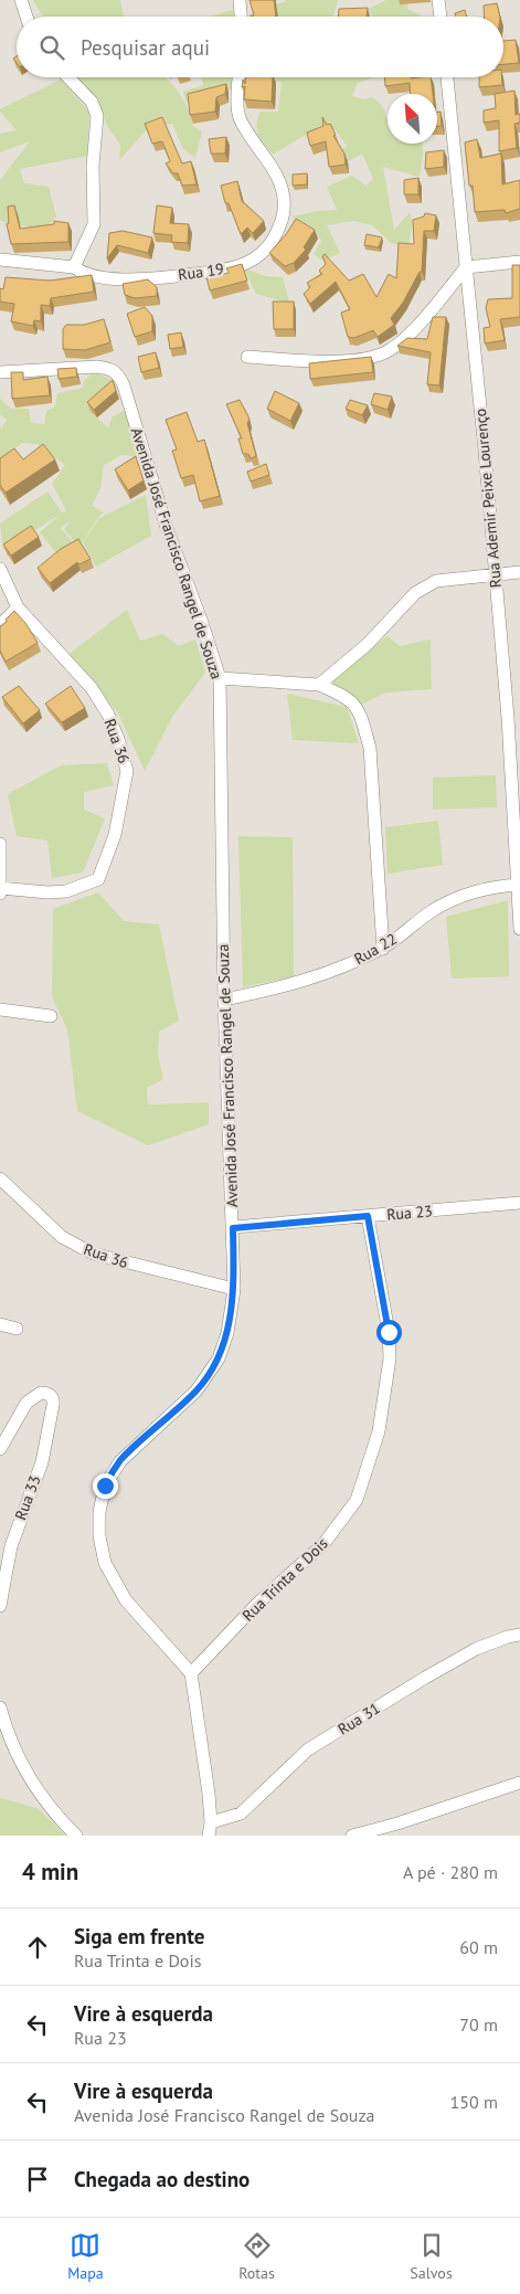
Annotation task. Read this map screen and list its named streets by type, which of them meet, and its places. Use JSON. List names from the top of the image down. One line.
{"streets":{"street":["Rua 19","Rua Ademir Peixe Lourenço","Avenida José Francisco Rangel de Souza","Rua 36","Rua 22","Rua 23","Rua 33","Rua Trinta e Dois","Rua 31"]},"crossings":[["Rua Ademir Peixe Lourenço","Rua 22"],["Avenida José Francisco Rangel de Souza","Rua 36"],["Avenida José Francisco Rangel de Souza","Rua 22"],["Avenida José Francisco Rangel de Souza","Rua 23"],["Avenida José Francisco Rangel de Souza","Rua Trinta e Dois"],["Rua 23","Rua Trinta e Dois"]],"north":"top left","page":{"search":"Pesquisar aqui","heading":["4 min","A pé · 280 m"],"list":[["Siga em frente","Rua Trinta e Dois","60 m"],["Vire à esquerda","Rua 23","70 m"],["Vire à esquerda","Avenida José Francisco Rangel de Souza","150 m"],"Chegada ao destino"],"nav":["Mapa","Rotas","Salvos"]}}
